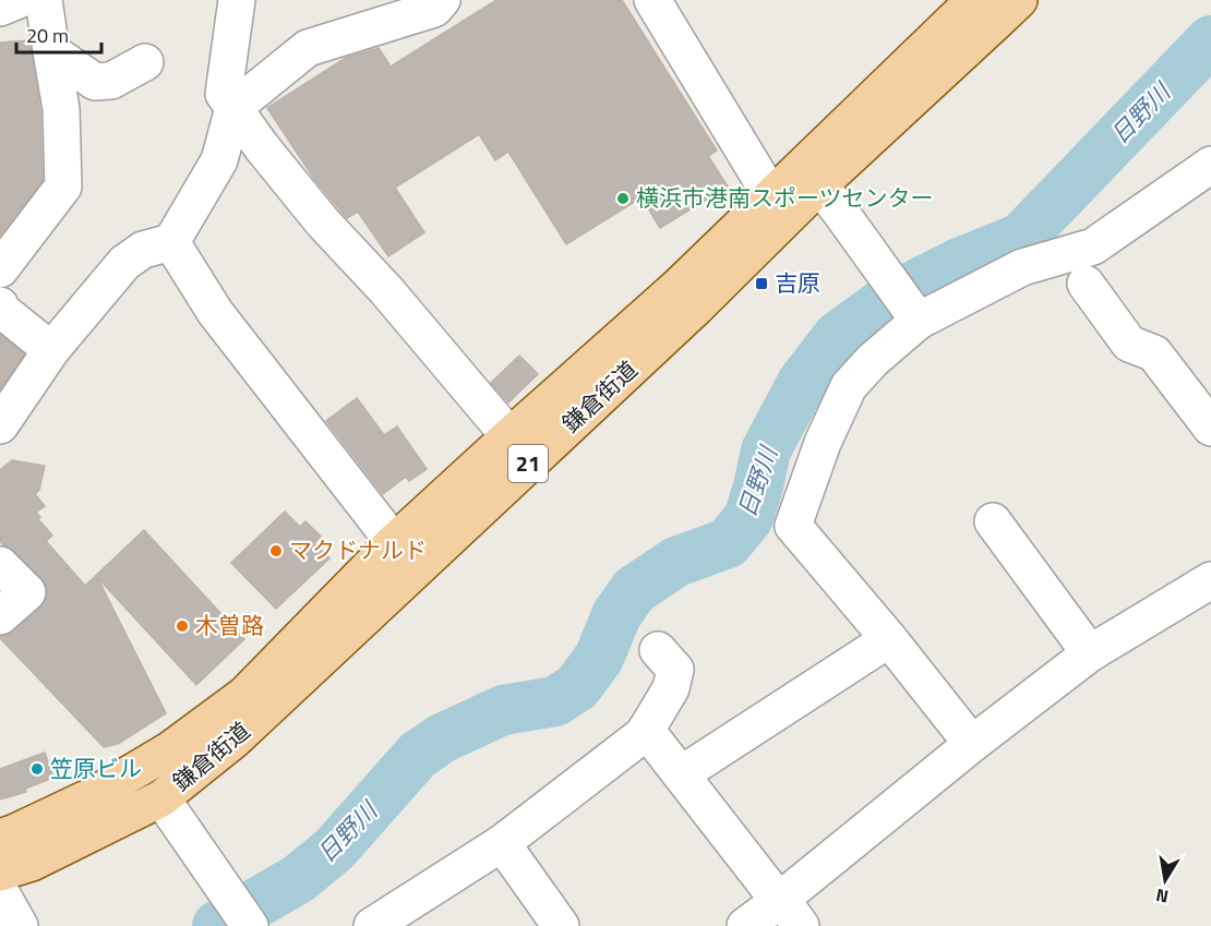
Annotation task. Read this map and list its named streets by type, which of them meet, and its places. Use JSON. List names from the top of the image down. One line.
{"streets":{"main road":["鎌倉街道","21"]},"water":["日野川"],"places":{"other":["横浜市港南スポーツセンター","マクドナルド","木曽路","笠原ビル"],"transit":["吉原"]},"scale_bar":"20 m","north":"bottom"}
